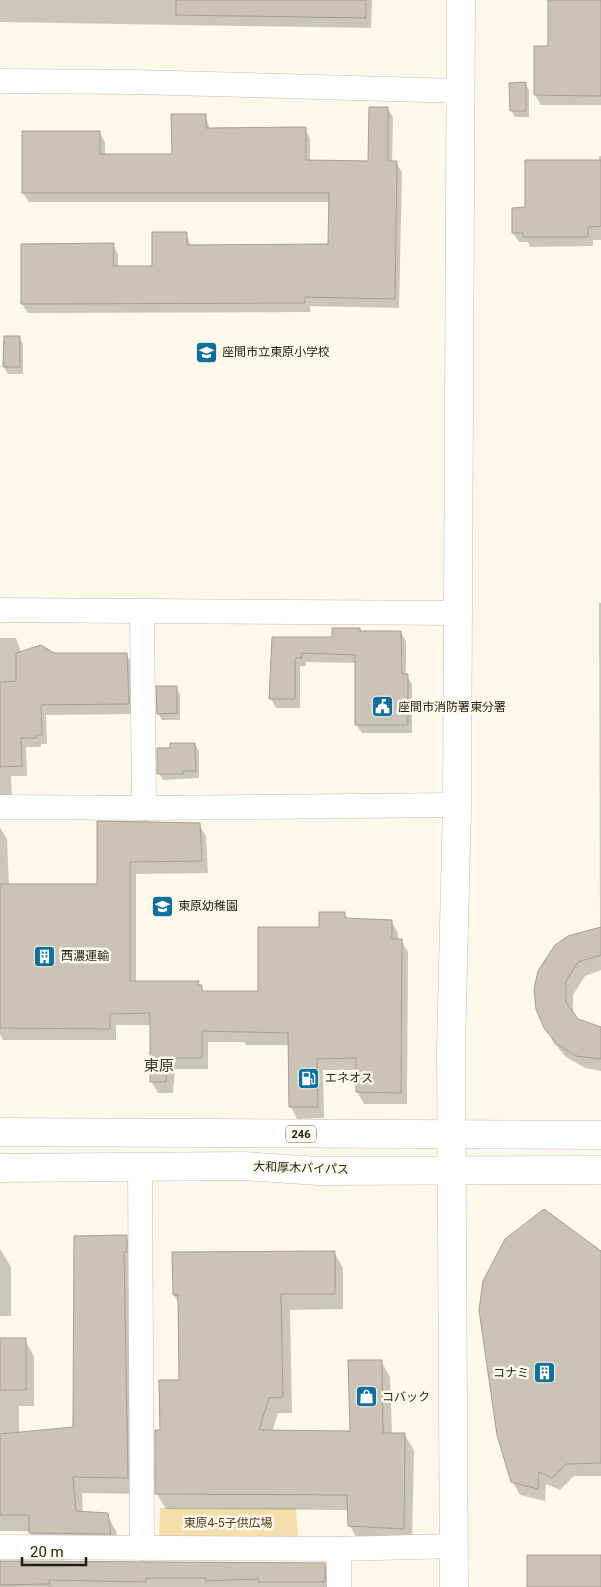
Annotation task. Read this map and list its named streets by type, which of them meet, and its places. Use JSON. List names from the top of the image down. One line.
{"streets":{"main road":["246","大和厚木バイパス"]},"districts":["東原"],"parks":["東原4-5子供広場"],"places":{"school or university":["座間市立東原小学校","東原幼稚園"],"public building":["座間市消防署東分署"],"building":["西濃運輸","コナミ"],"fuel station":["エネオス"],"shop":["コバック"]},"scale_bar":"20 m"}
